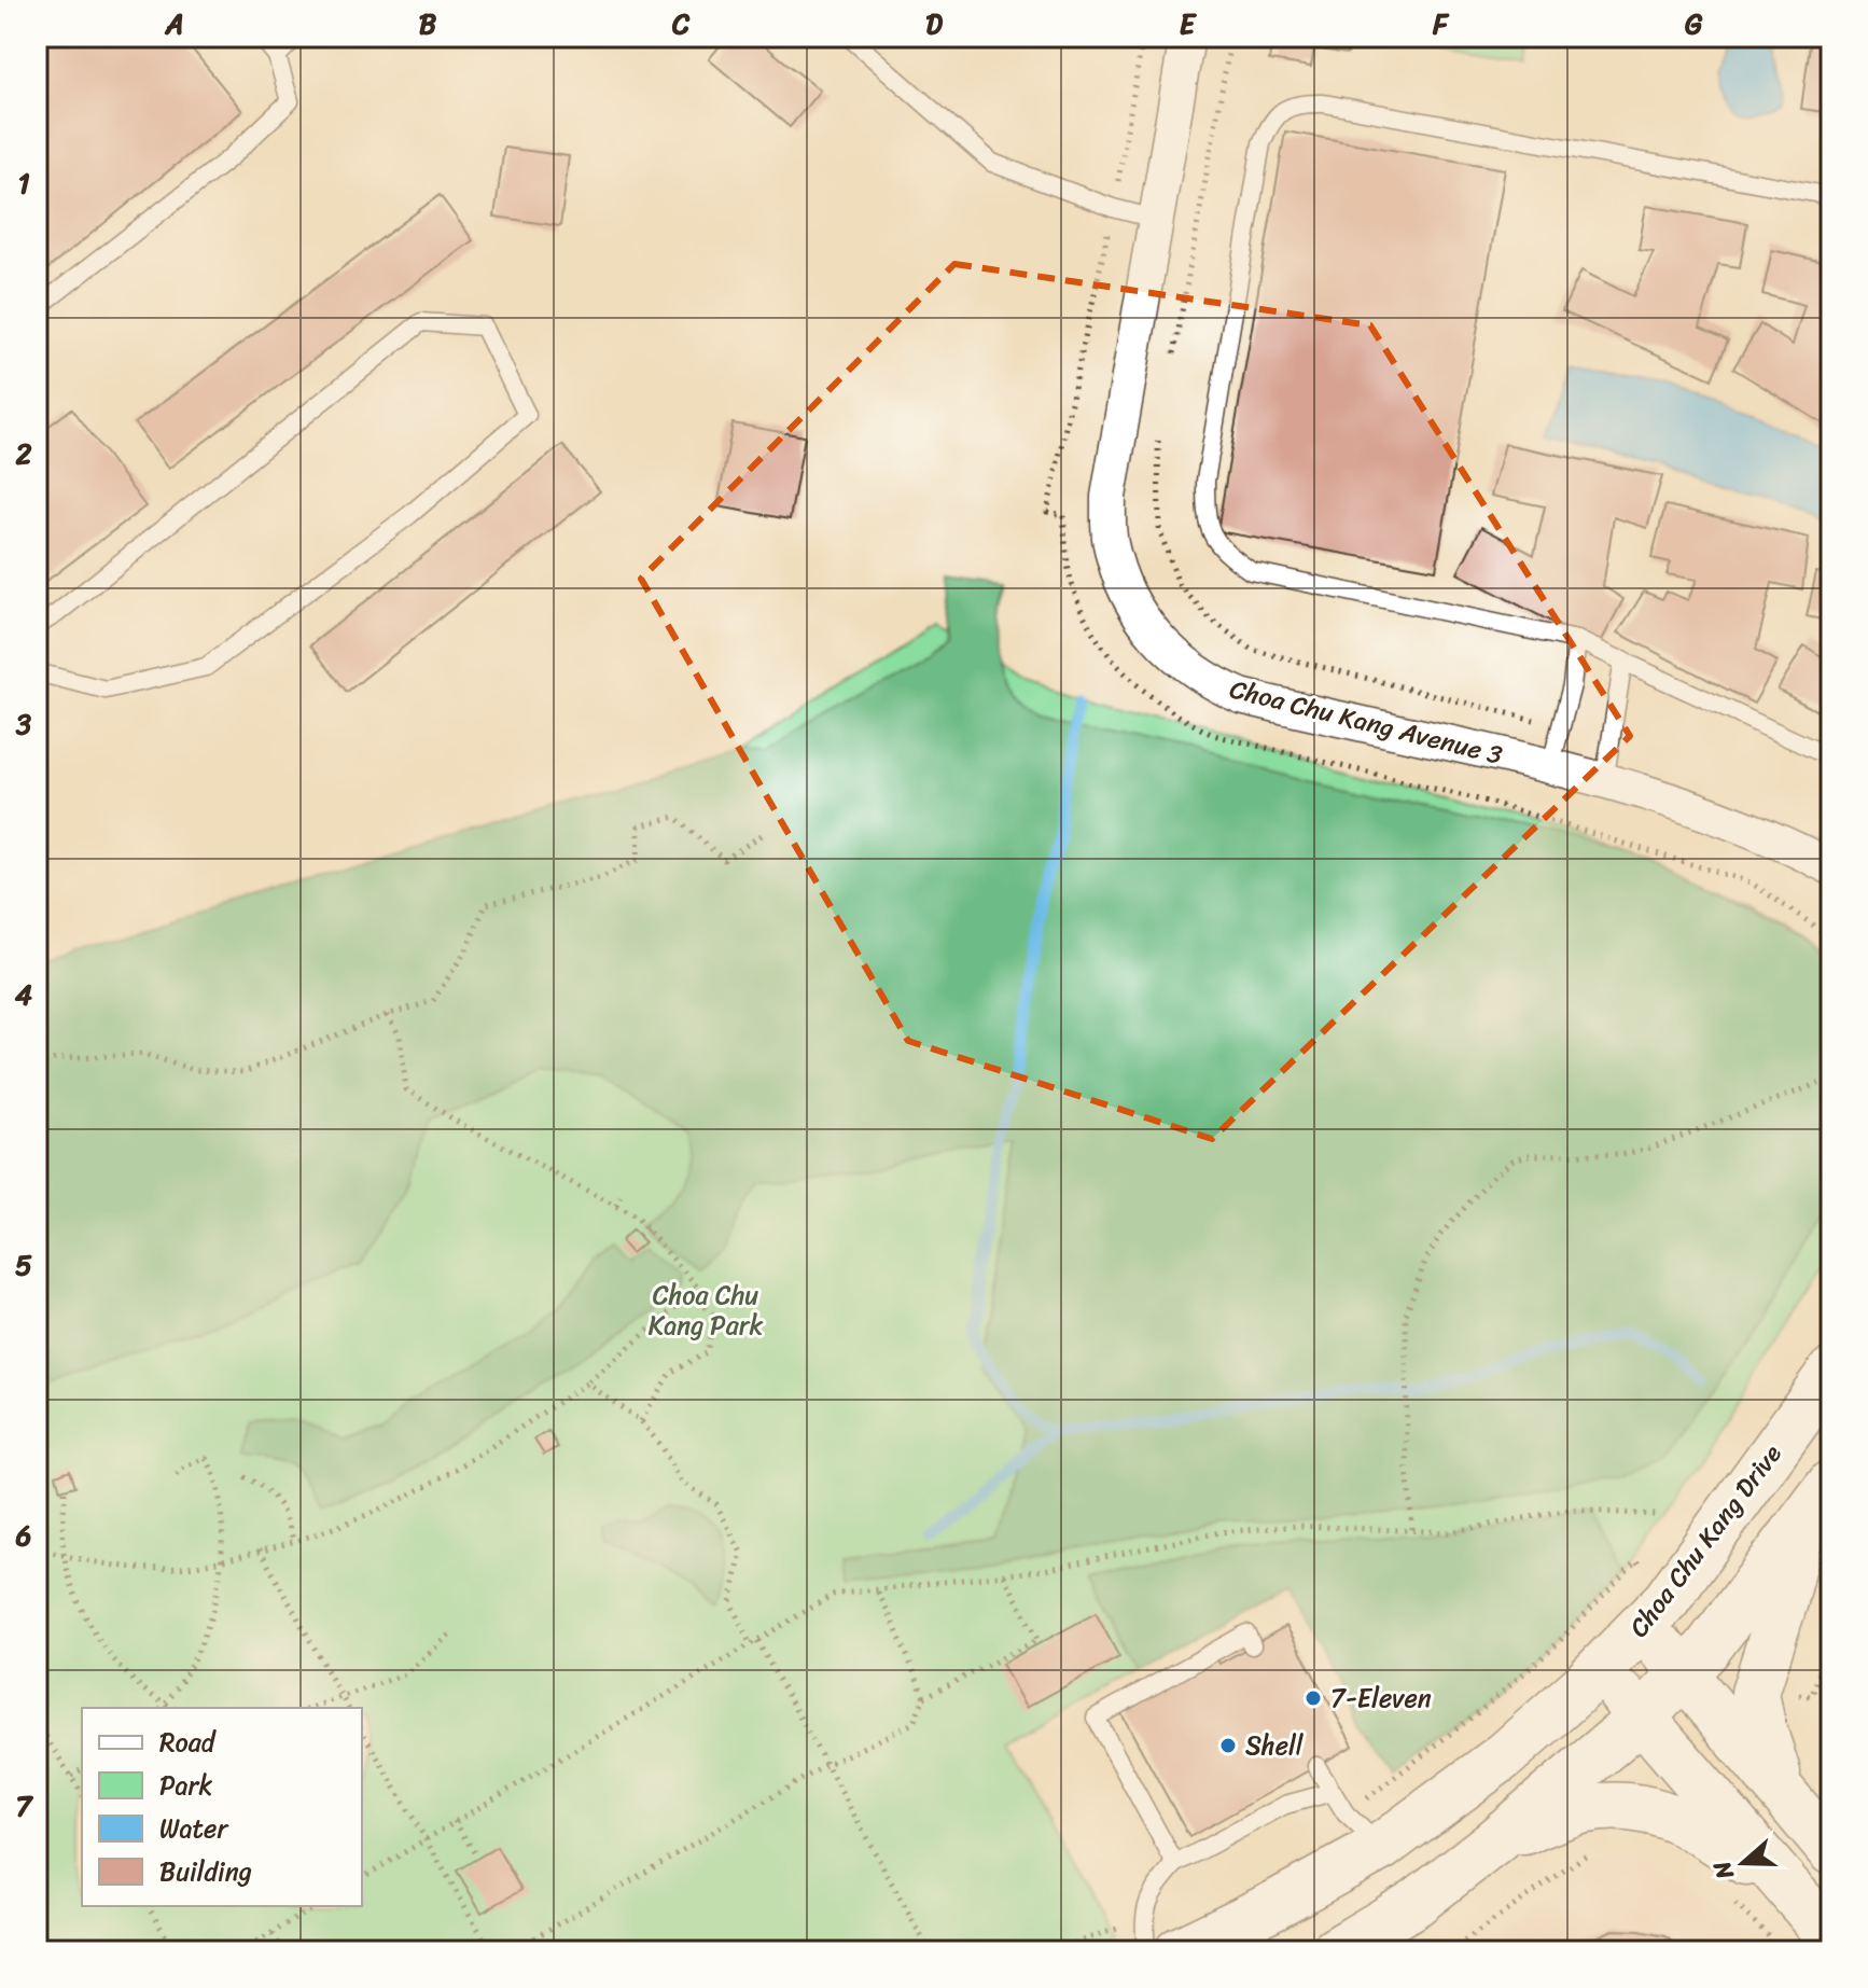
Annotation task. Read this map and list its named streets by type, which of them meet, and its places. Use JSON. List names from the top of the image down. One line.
{"streets":{"main road":["Choa Chu Kang Drive"],"street":["Choa Chu Kang Avenue 3"]},"parks":["Choa Chu Kang Park"],"places":["7-Eleven","Shell"],"legend":["Road","Park","Water","Building"],"north":"left","grid":{"columns":["A","B","C","D","E","F","G"],"rows":["1","2","3","4","5","6","7"]}}
